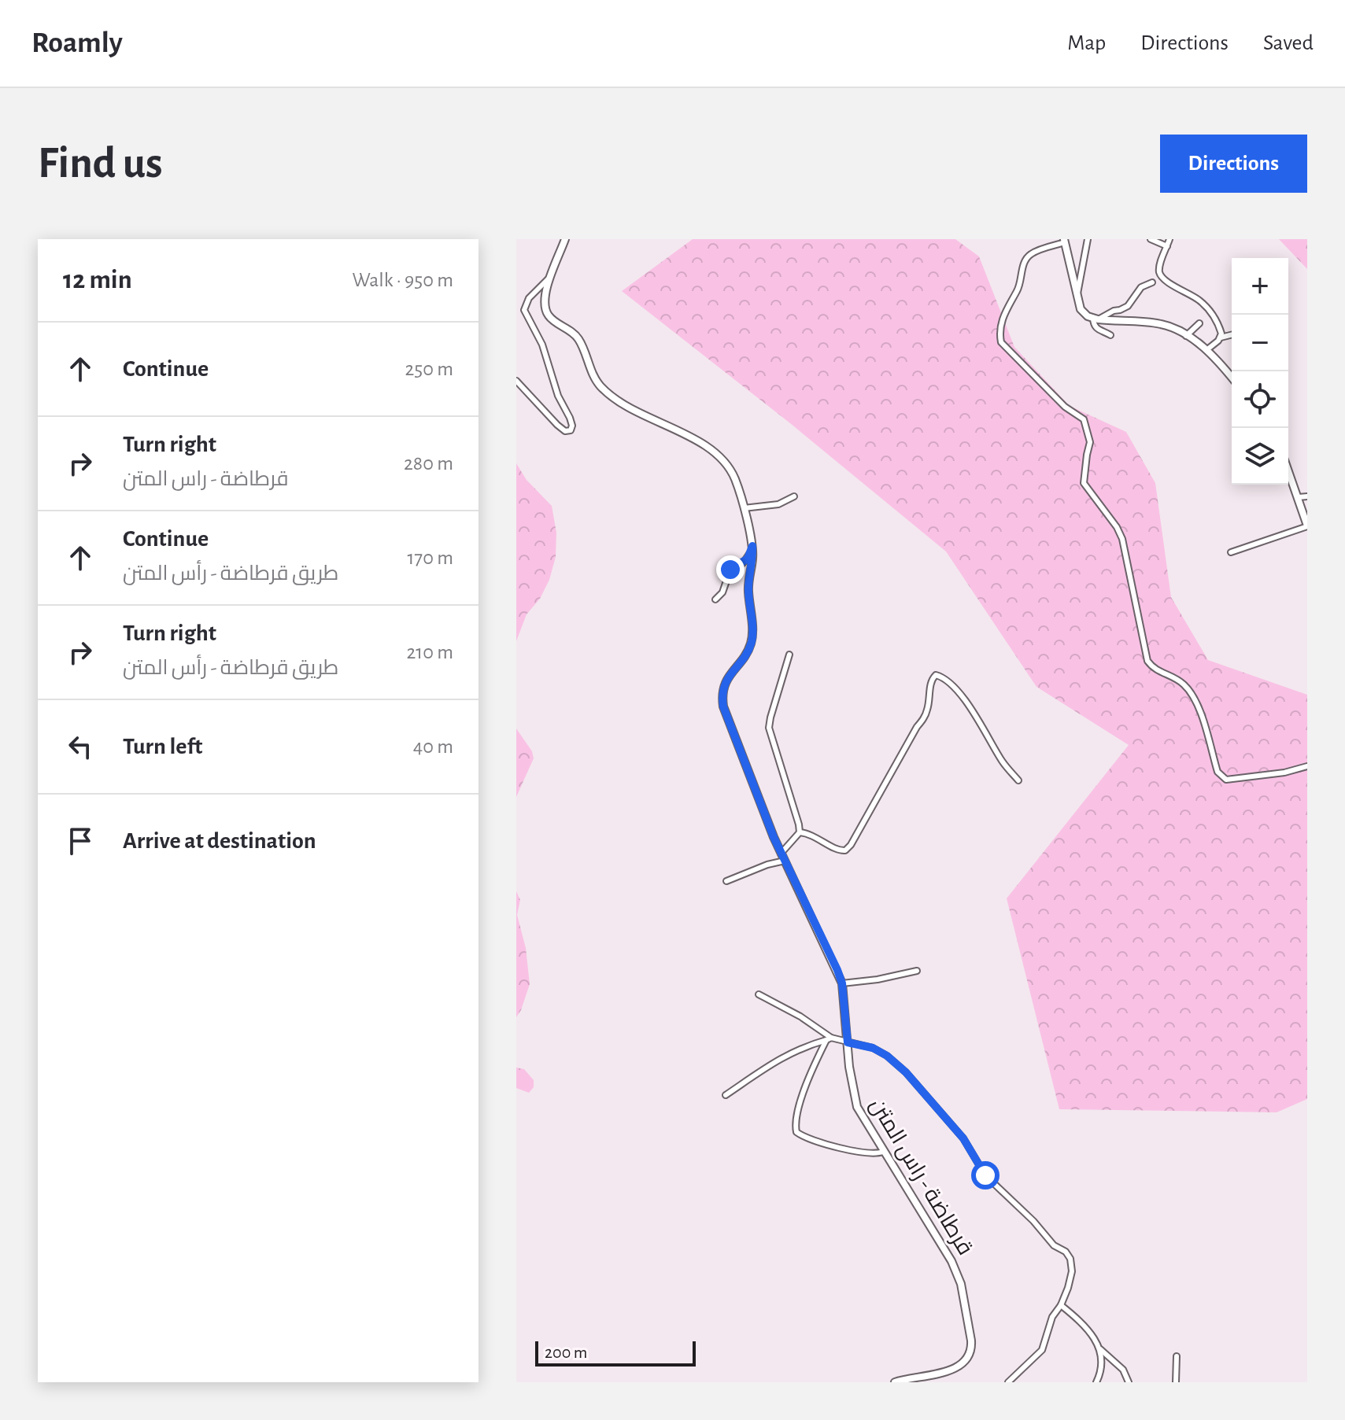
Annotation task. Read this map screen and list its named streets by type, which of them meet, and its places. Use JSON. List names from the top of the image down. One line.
{"streets":{"main road":["قرطاضة - راس المتن"]},"scale_bar":"200 m","page":{"header":"Roamly","nav":["Map","Directions","Saved"],"buttons":"Directions","title":"Find us","heading":["12 min","Walk · 950 m"],"map_buttons":["+","−"],"list":[["Continue","250 m"],["Turn right","قرطاضة - راس المتن","280 m"],["Continue","طريق قرطاضة - رأس المتن","170 m"],["Turn right","طريق قرطاضة - رأس المتن","210 m"],["Turn left","40 m"],"Arrive at destination"],"scale":"200 m"}}
